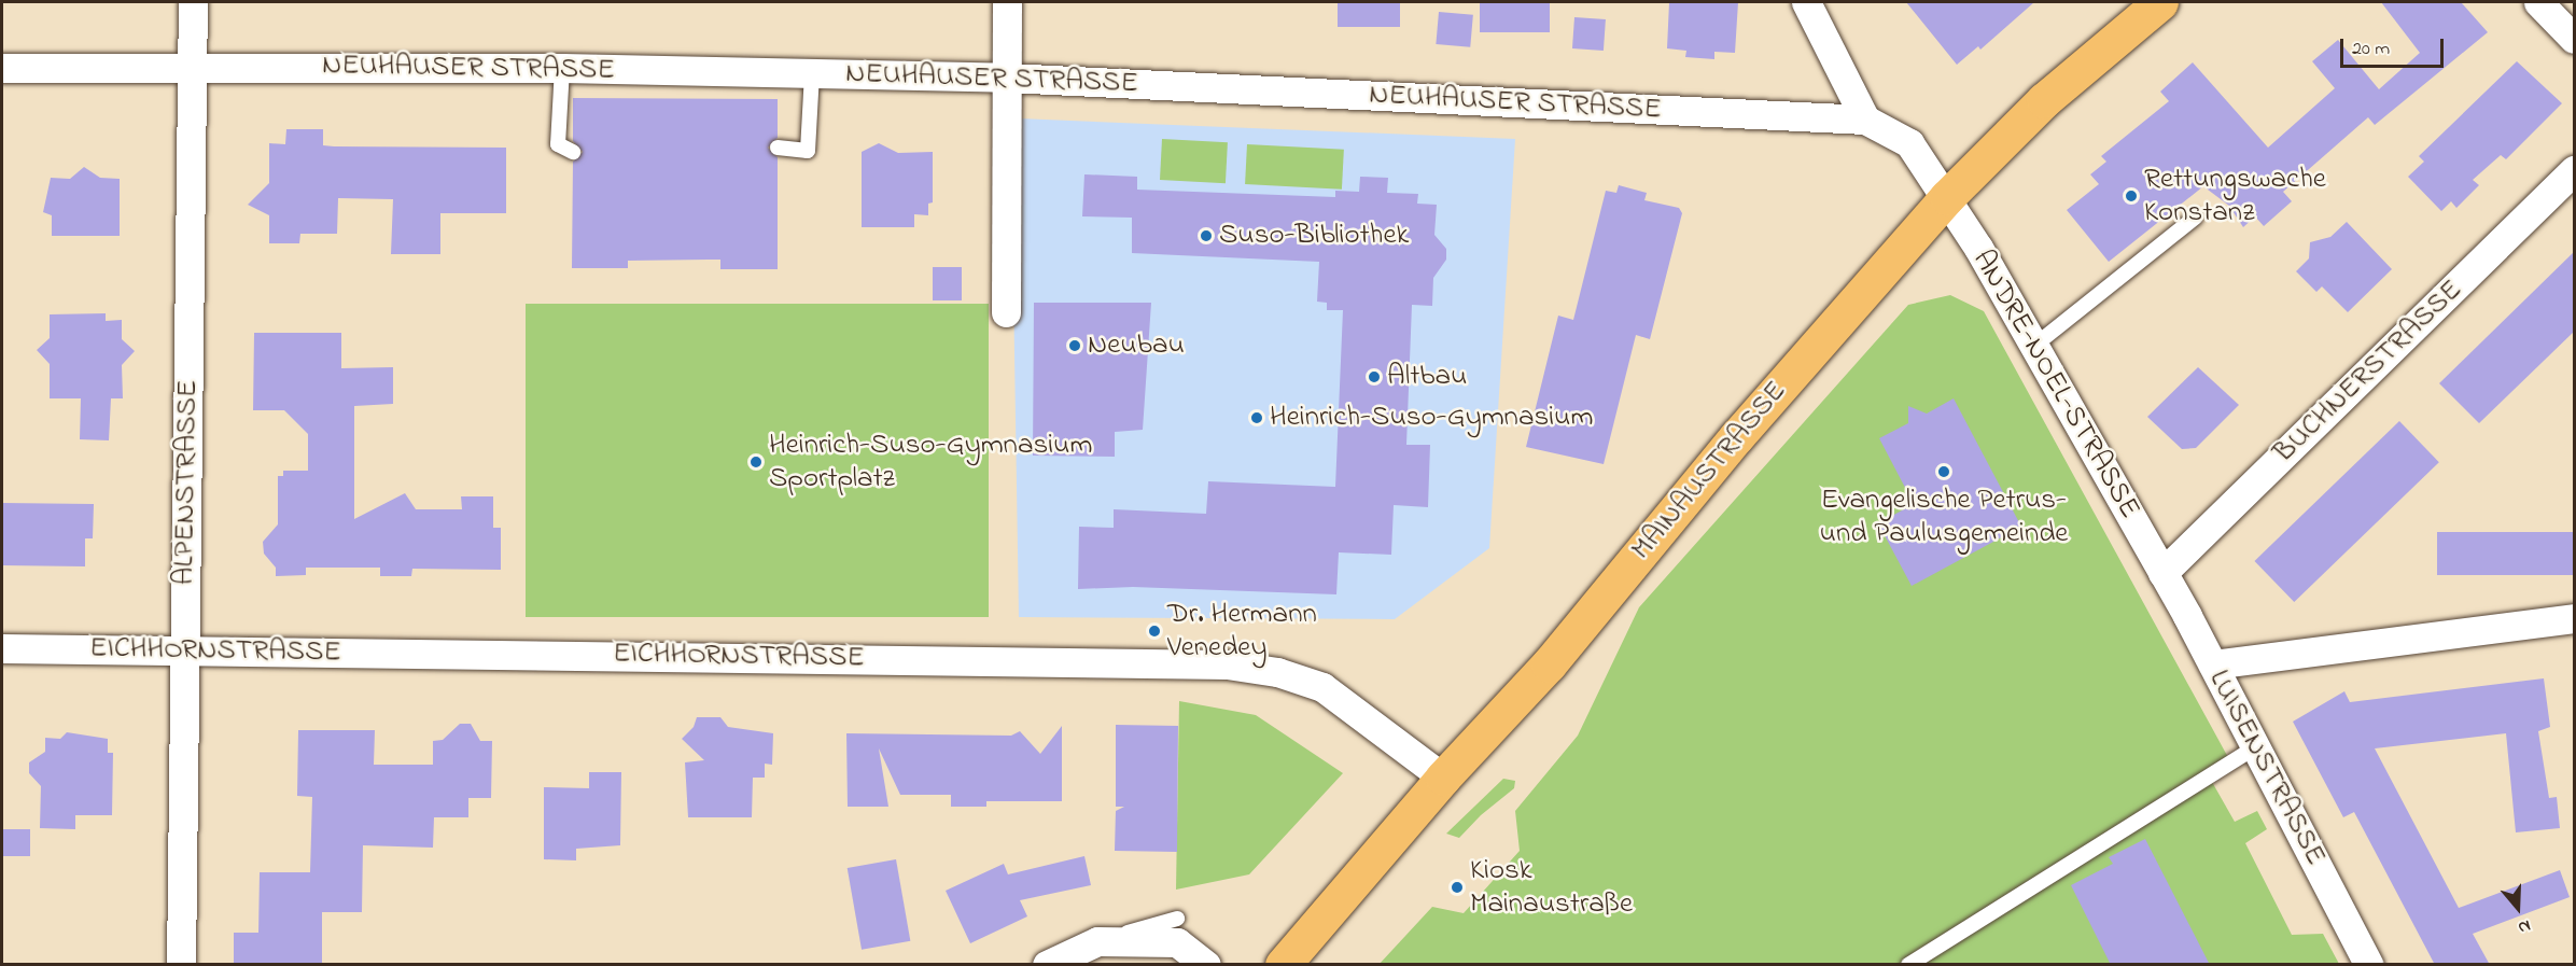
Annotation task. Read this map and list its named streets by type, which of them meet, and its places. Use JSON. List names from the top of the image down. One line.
{"streets":{"main road":["MAINAUSTRASSE"],"street":["NEUHAUSER STRASSE","BUCHNERSTRASSE","ANDRE-NOEL-STRASSE","ALPENSTRASSE","EICHHORNSTRASSE","LUISENSTRASSE"]},"crossings":[["NEUHAUSER STRASSE","ANDRE-NOEL-STRASSE"],["NEUHAUSER STRASSE","MAINAUSTRASSE"],["NEUHAUSER STRASSE","ALPENSTRASSE"],["BUCHNERSTRASSE","ANDRE-NOEL-STRASSE"],["BUCHNERSTRASSE","LUISENSTRASSE"],["ANDRE-NOEL-STRASSE","MAINAUSTRASSE"],["ANDRE-NOEL-STRASSE","LUISENSTRASSE"],["MAINAUSTRASSE","EICHHORNSTRASSE"],["ALPENSTRASSE","EICHHORNSTRASSE"]],"places":["Rettungswache Konstanz","Suso-Bibliothek","Neubau","Altbau","Heinrich-Suso-Gymnasium","Heinrich-Suso-Gymnasium Sportplatz","Evangelische Petrus- und Paulusgemeinde","Dr. Hermann Venedey","Kiosk Mainaustraße"],"scale_bar":"20 m","north":"bottom"}
